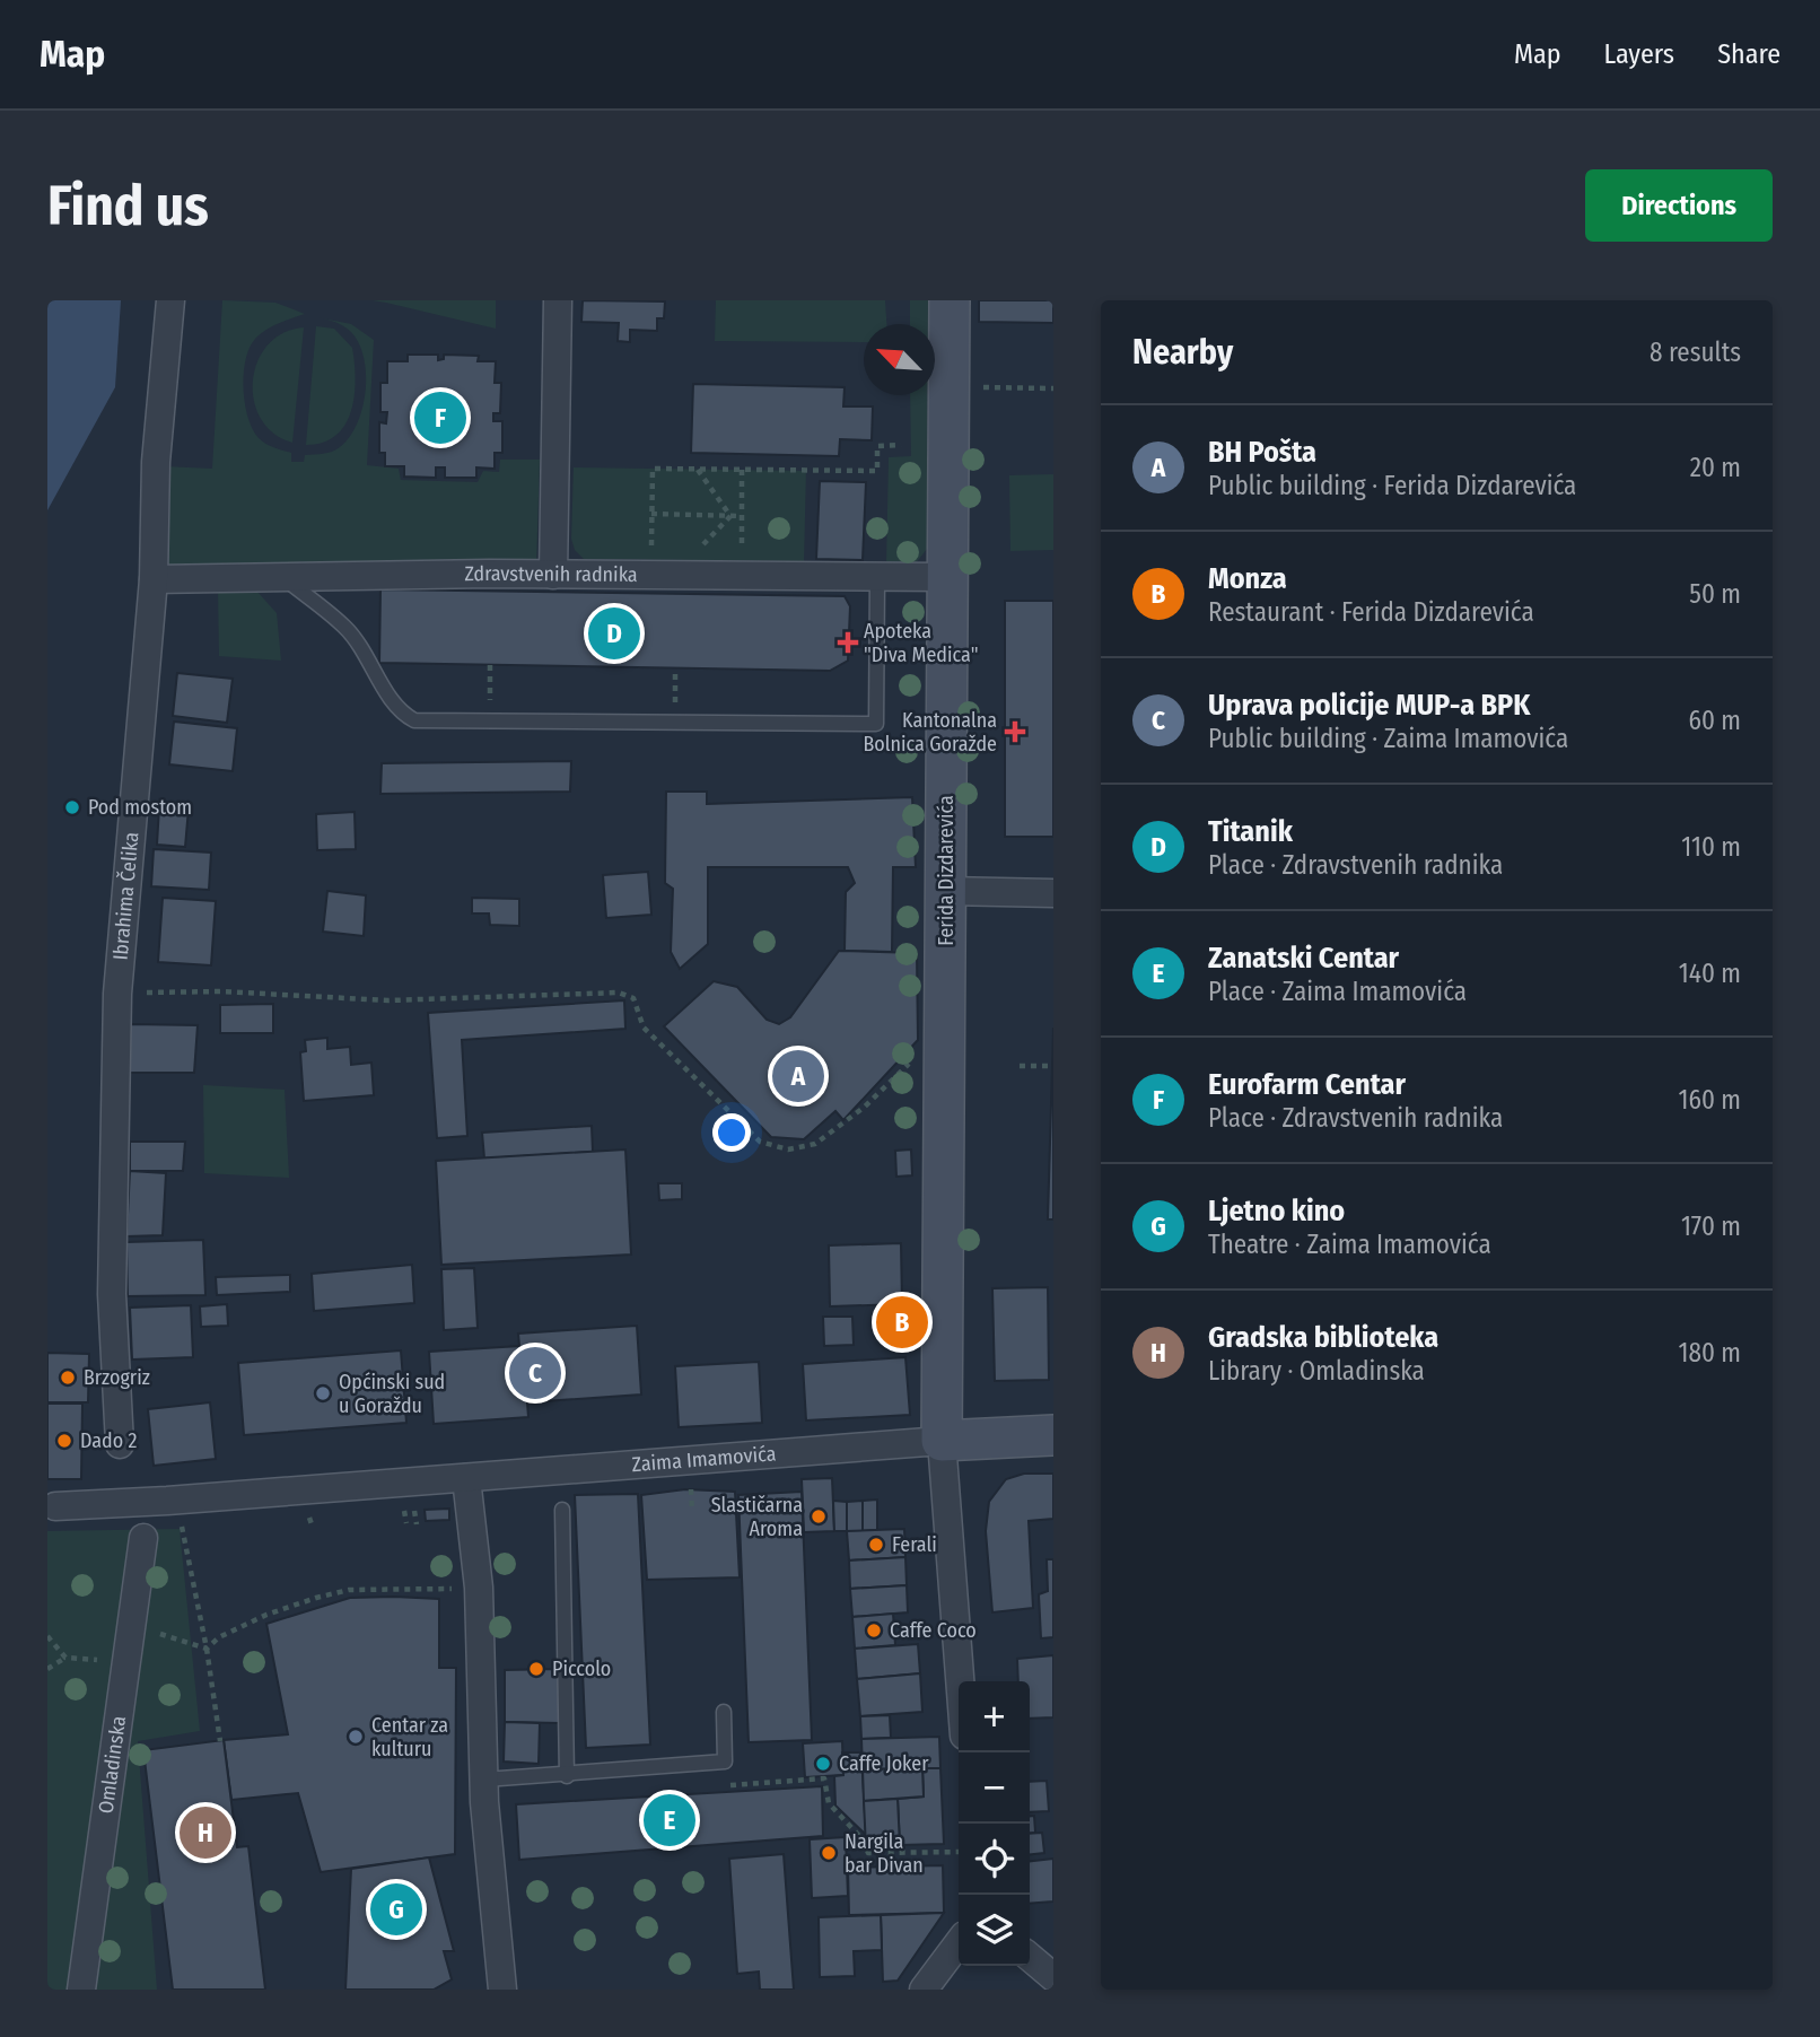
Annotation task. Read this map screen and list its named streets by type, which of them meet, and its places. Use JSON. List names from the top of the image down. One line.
{"streets":{"main road":["Ferida Dizdarevića","Zaima Imamovića"],"street":["Zdravstvenih radnika","Ibrahima Čelika","Omladinska"]},"crossings":[["Zdravstvenih radnika","Ferida Dizdarevića"],["Zdravstvenih radnika","Ibrahima Čelika"],["Ferida Dizdarevića","Zaima Imamovića"]],"places":{"health":["Apoteka \"Diva Medica\"","Kantonalna Bolnica Goražde"],"other":["Pod mostom","Brzogriz","Općinski sud u Goraždu","Dado 2","Slastičarna Aroma","Ferali","Caffe Coco","Piccolo","Centar za kulturu","Caffe Joker","Nargila bar Divan"]},"north":"top left","page":{"header":"Map","nav":["Map","Layers","Share"],"buttons":"Directions","title":"Find us","heading":["Nearby","8 results"],"pins":["F","D","A","B","C","E","H","G"],"list":[{"mark":"A","name":"BH Pošta","note":"Public building · Ferida Dizdarevića","value":"20 m"},{"mark":"B","name":"Monza","note":"Restaurant · Ferida Dizdarevića","value":"50 m"},{"mark":"C","name":"Uprava policije MUP-a BPK","note":"Public building · Zaima Imamovića","value":"60 m"},{"mark":"D","name":"Titanik","note":"Place · Zdravstvenih radnika","value":"110 m"},{"mark":"E","name":"Zanatski Centar","note":"Place · Zaima Imamovića","value":"140 m"},{"mark":"F","name":"Eurofarm Centar","note":"Place · Zdravstvenih radnika","value":"160 m"},{"mark":"G","name":"Ljetno kino","note":"Theatre · Zaima Imamovića","value":"170 m"},{"mark":"H","name":"Gradska biblioteka","note":"Library · Omladinska","value":"180 m"}],"map_buttons":["+","−"]}}
